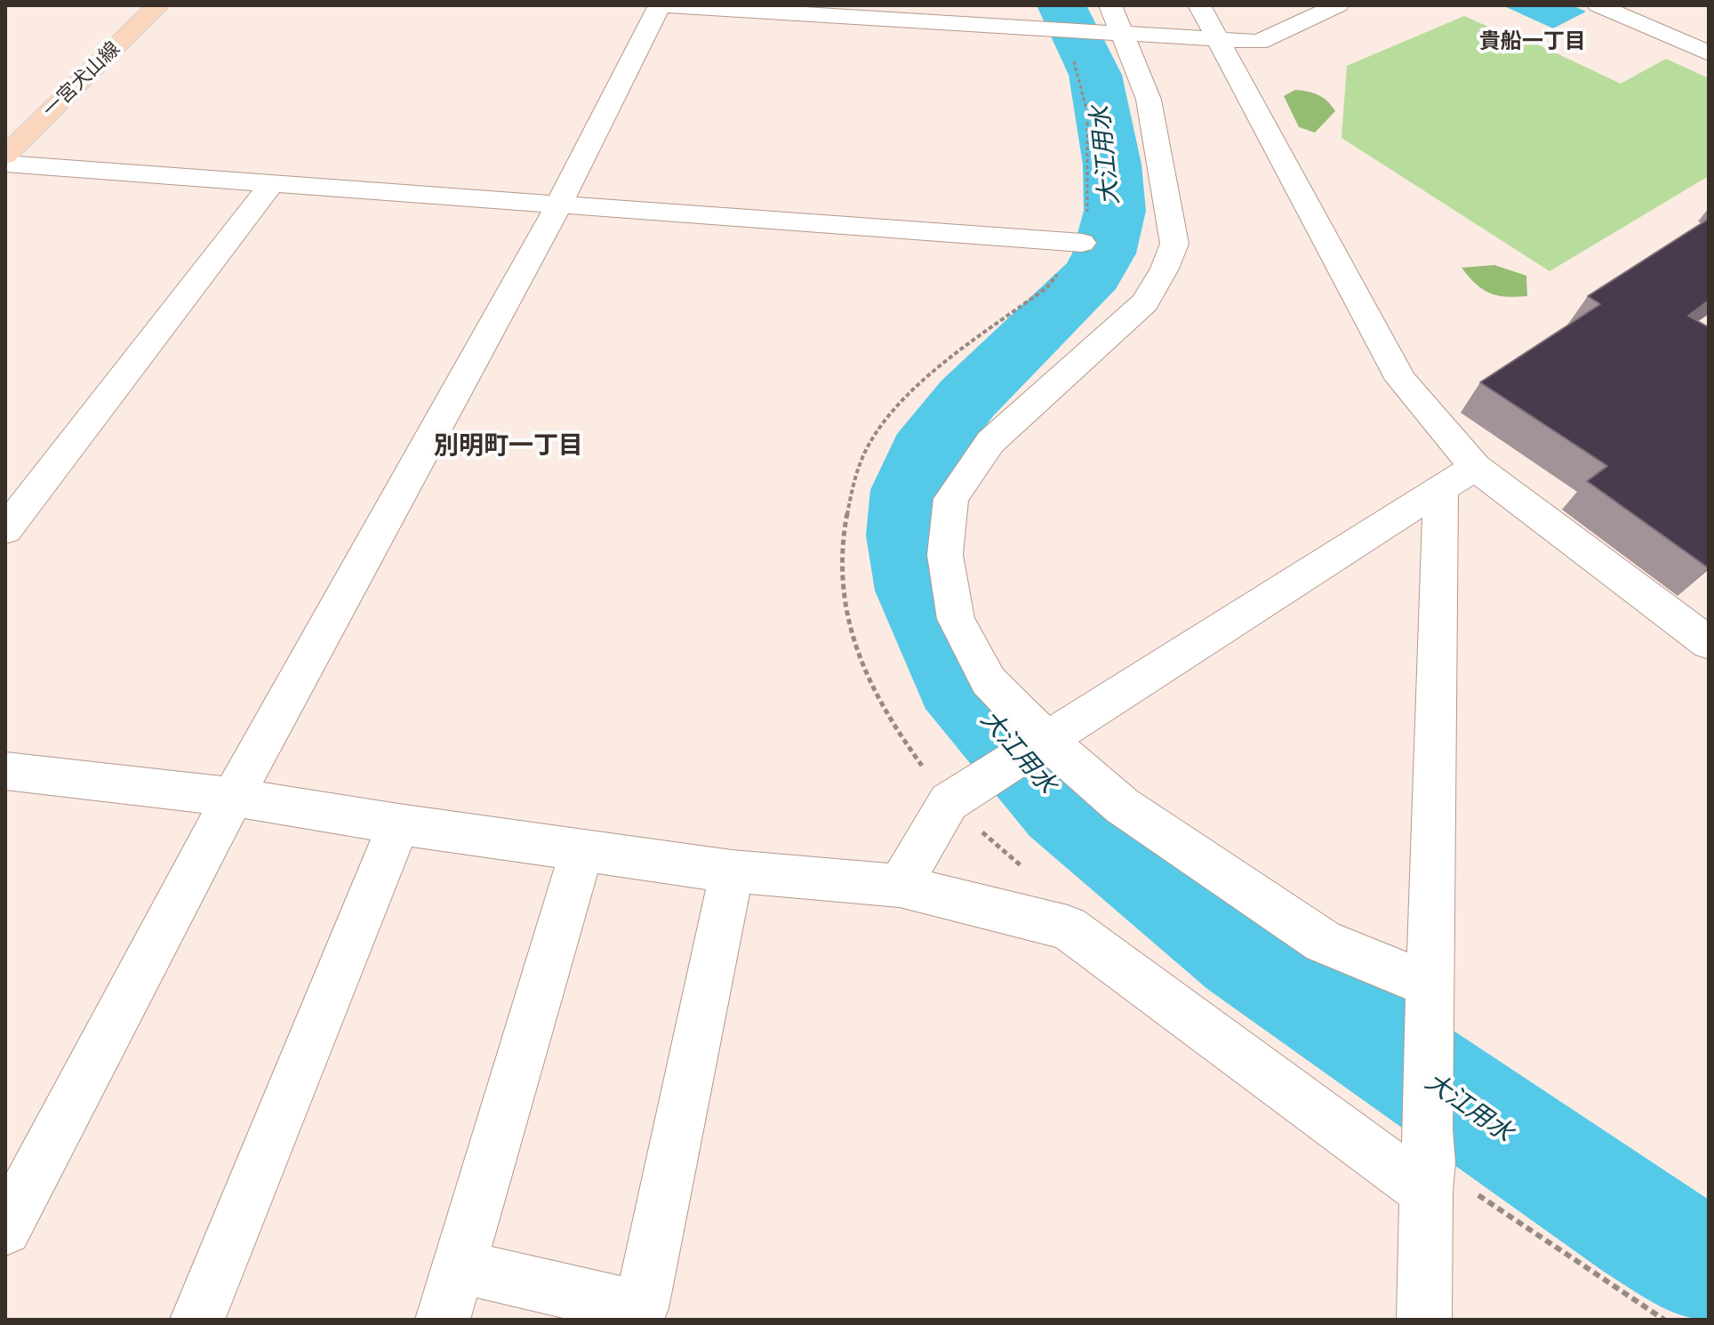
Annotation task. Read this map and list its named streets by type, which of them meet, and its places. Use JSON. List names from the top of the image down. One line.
{"streets":{"main road":["一宮犬山線"]},"districts":["貴船一丁目","別明町一丁目"],"water":["大江用水"]}
